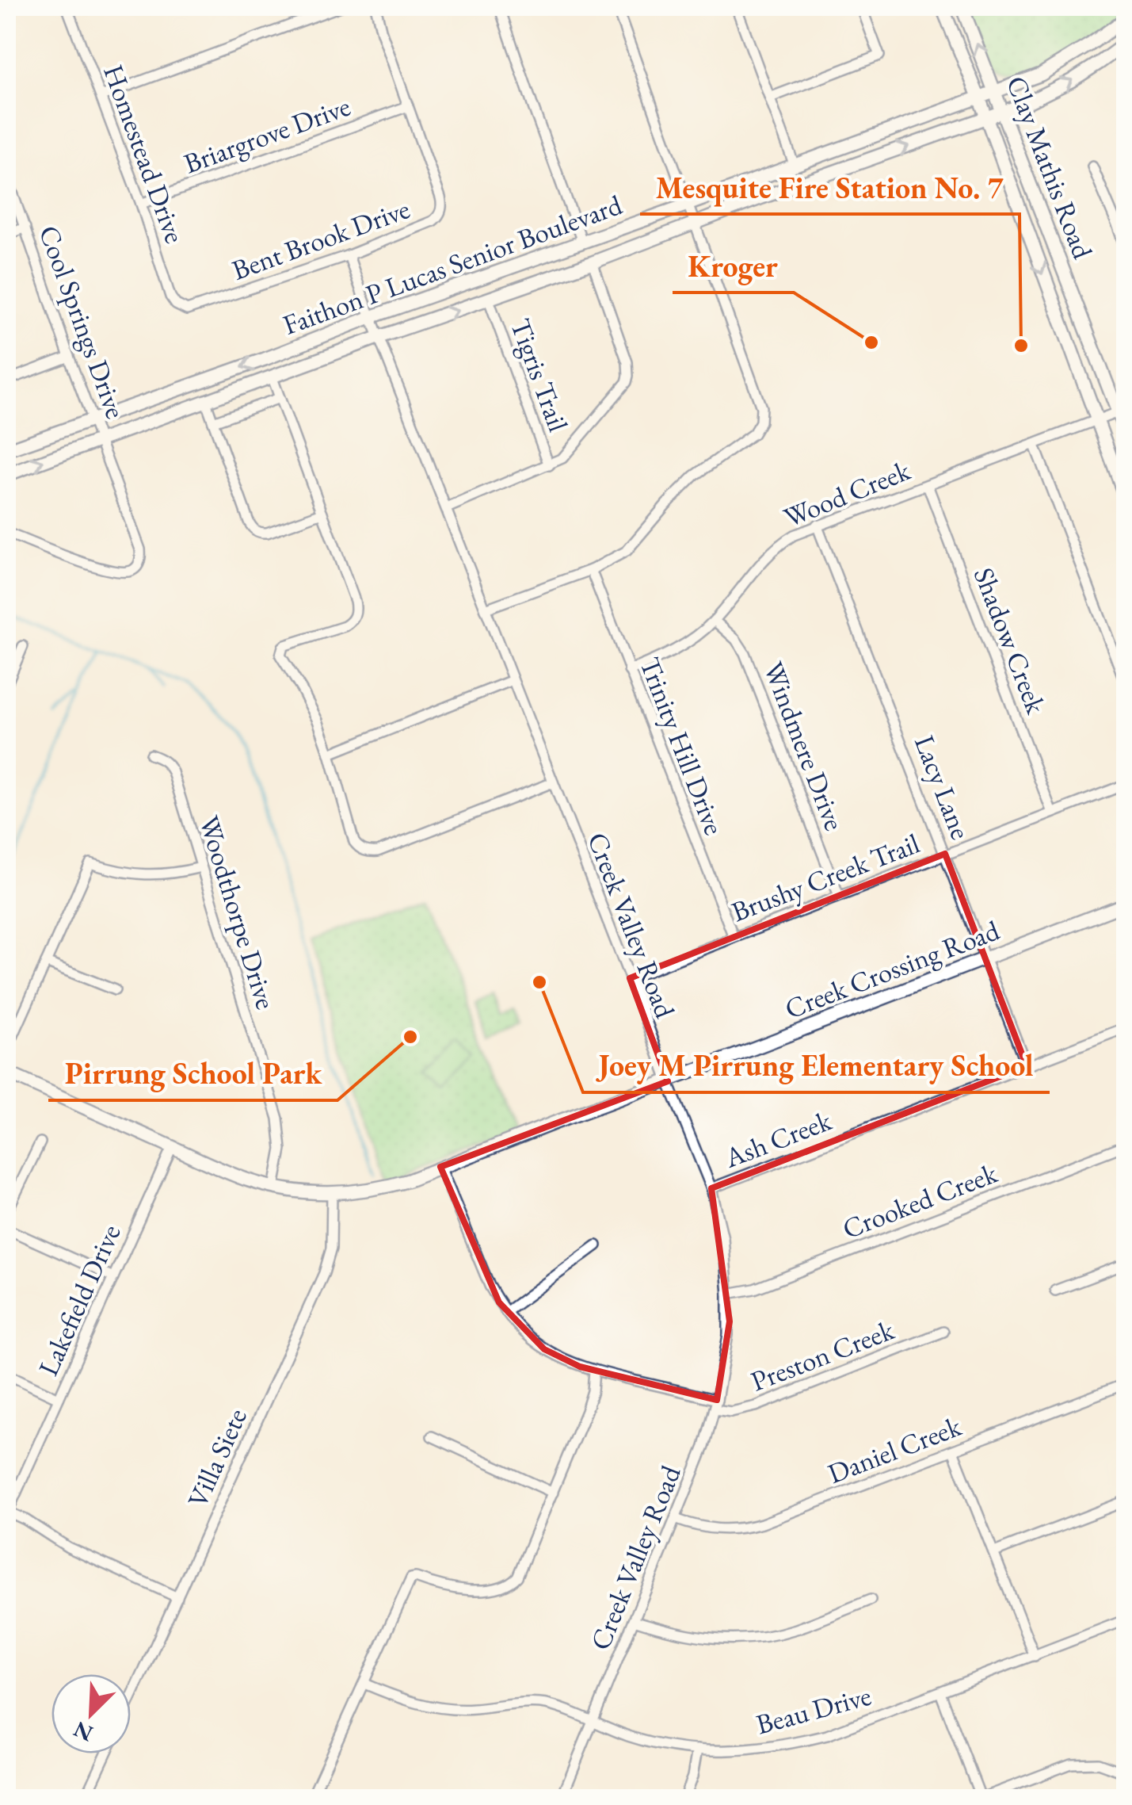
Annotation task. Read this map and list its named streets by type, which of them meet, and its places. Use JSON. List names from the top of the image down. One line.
{"streets":{"street":["Briargrove Drive","Homestead Drive","Clay Mathis Road","Bent Brook Drive","Faithon P Lucas Senior Boulevard","Cool Springs Drive","Tigris Trail","Wood Creek","Shadow Creek","Trinity Hill Drive","Windmere Drive","Lacy Lane","Brushy Creek Trail","Woodthorpe Drive","Creek Valley Road","Creek Crossing Road","Ash Creek","Crooked Creek","Lakefield Drive","Preston Creek","Daniel Creek","Villa Siete","Beau Drive"]},"crossings":[["Briargrove Drive","Homestead Drive"],["Briargrove Drive","Bent Brook Drive"],["Homestead Drive","Bent Brook Drive"],["Clay Mathis Road","Faithon P Lucas Senior Boulevard"],["Clay Mathis Road","Wood Creek"],["Bent Brook Drive","Creek Valley Road"],["Faithon P Lucas Senior Boulevard","Cool Springs Drive"],["Faithon P Lucas Senior Boulevard","Tigris Trail"],["Faithon P Lucas Senior Boulevard","Creek Valley Road"],["Wood Creek","Shadow Creek"],["Wood Creek","Trinity Hill Drive"],["Wood Creek","Windmere Drive"],["Wood Creek","Lacy Lane"],["Shadow Creek","Brushy Creek Trail"],["Trinity Hill Drive","Brushy Creek Trail"],["Windmere Drive","Brushy Creek Trail"],["Lacy Lane","Brushy Creek Trail"],["Lacy Lane","Creek Crossing Road"],["Lacy Lane","Ash Creek"],["Brushy Creek Trail","Creek Valley Road"],["Woodthorpe Drive","Creek Crossing Road"],["Creek Valley Road","Creek Crossing Road"],["Creek Valley Road","Ash Creek"],["Creek Valley Road","Crooked Creek"],["Creek Valley Road","Preston Creek"],["Creek Valley Road","Daniel Creek"],["Creek Valley Road","Beau Drive"],["Creek Crossing Road","Lakefield Drive"],["Creek Crossing Road","Preston Creek"],["Creek Crossing Road","Villa Siete"]],"places":["Kroger","Mesquite Fire Station No. 7","Joey M Pirrung Elementary School","Pirrung School Park"],"north":"bottom left"}
